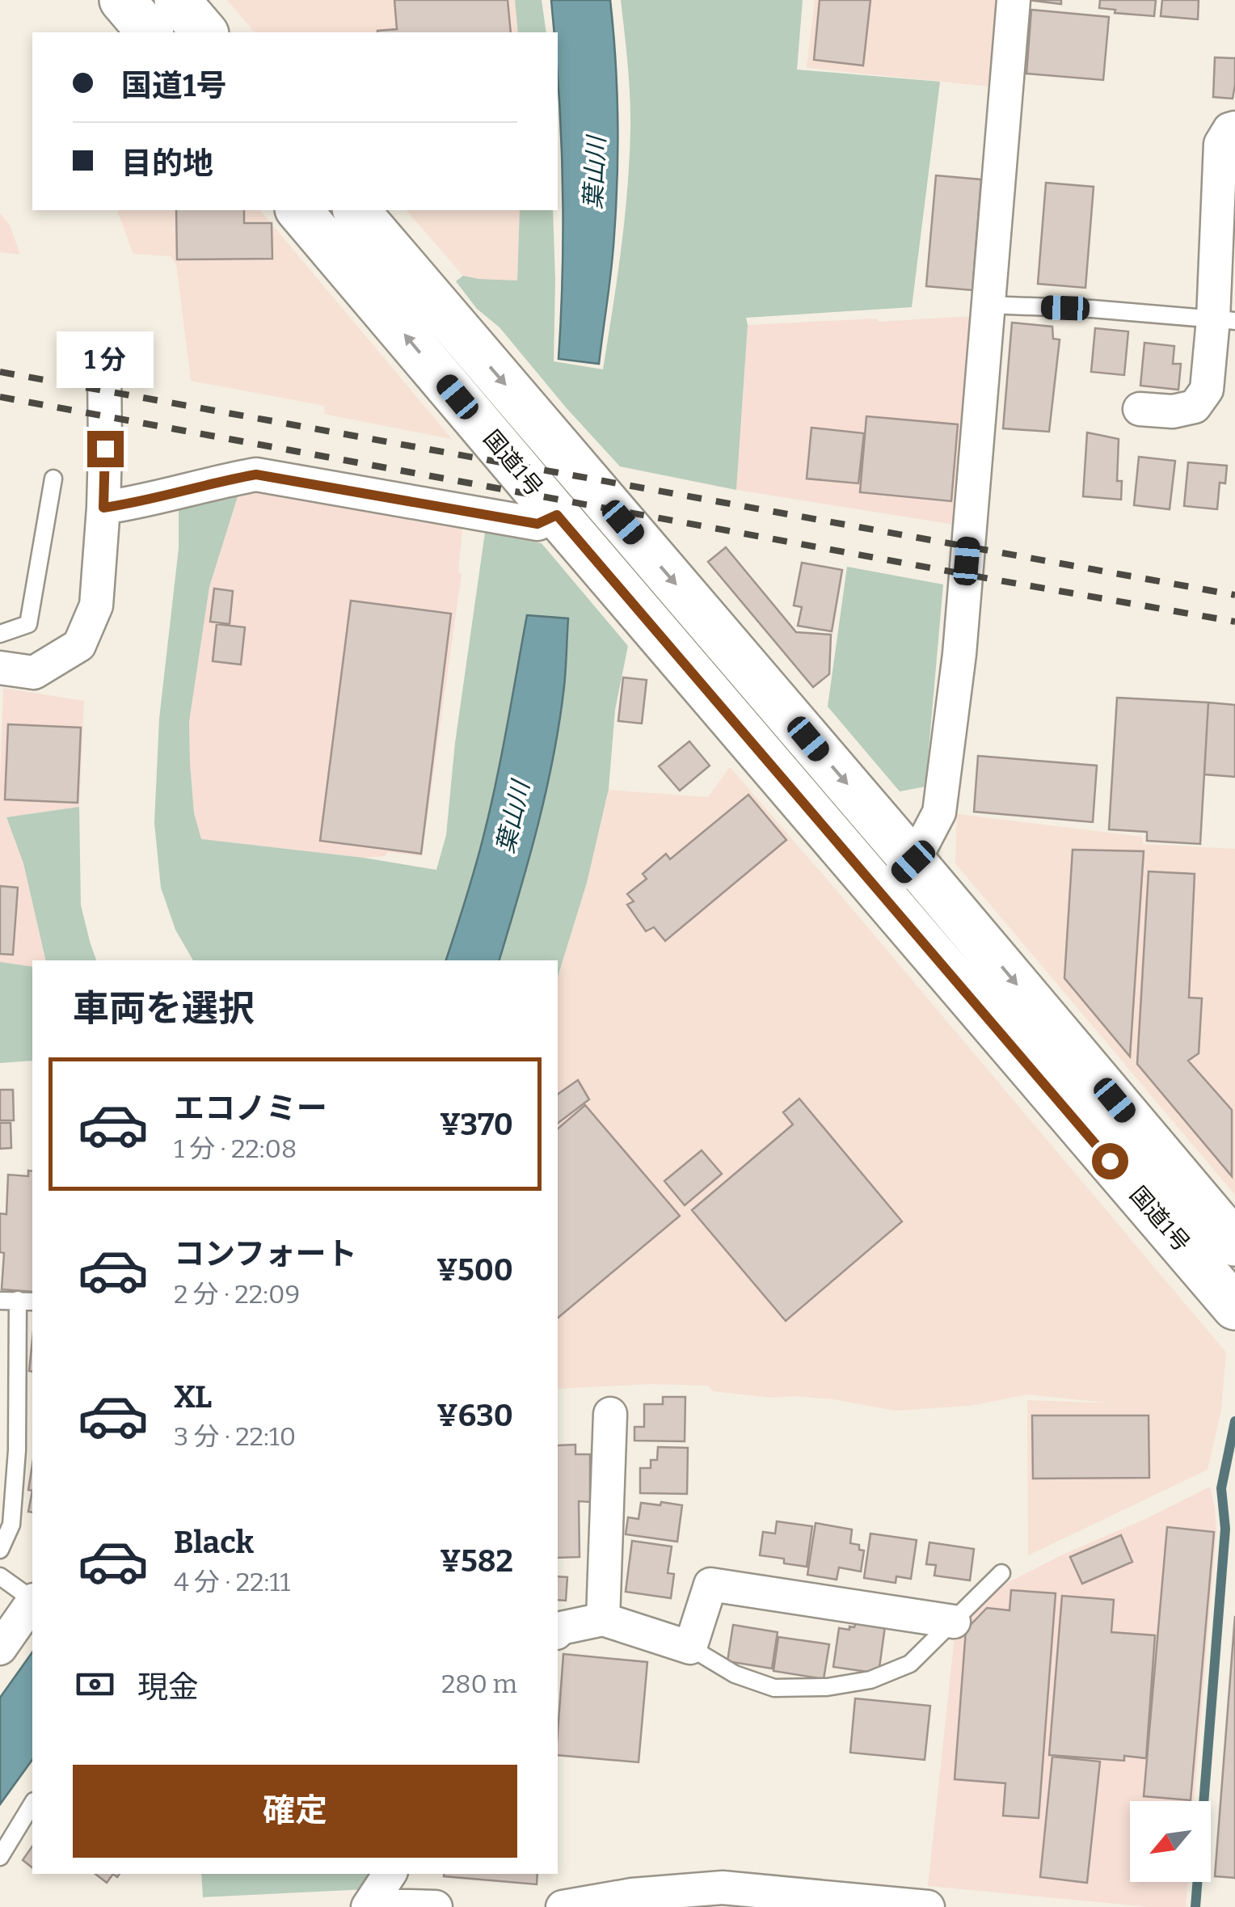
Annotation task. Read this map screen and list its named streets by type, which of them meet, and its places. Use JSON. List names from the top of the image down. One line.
{"streets":{"highway":["国道1号"]},"water":["葉山川"],"north":"bottom left","page":{"banner":["国道1号","目的地"],"bubble":"1 分","heading":"車両を選択","list":[{"name":"エコノミー","note":"1 分 · 22:08","value":"¥370"},{"name":"コンフォート","note":"2 分 · 22:09","value":"¥500"},{"name":"XL","note":"3 分 · 22:10","value":"¥630"},{"name":"Black","note":"4 分 · 22:11","value":"¥582"}],"pay":["現金","280 m"],"buttons":"確定"}}
